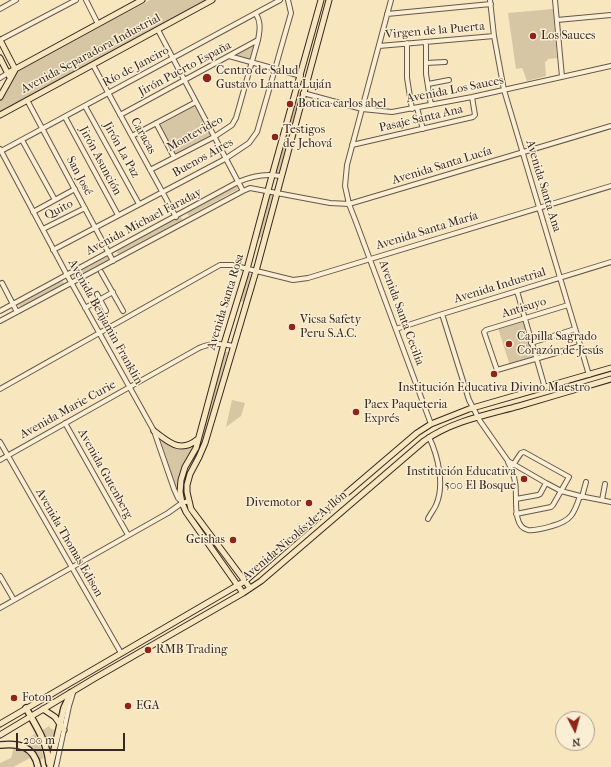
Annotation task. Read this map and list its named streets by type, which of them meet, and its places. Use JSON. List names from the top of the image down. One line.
{"streets":{"main road":["Avenida Separadora Industrial","Avenida Santa Rosa","Avenida Nicolás de Ayllón"],"street":["Virgen de la Puerta","Río de Janeiro","Jirón Puerto España","Avenida Los Sauces","Pasaje Santa Ana","Montevideo","Caracas","Jirón La Paz","Buenos Aires","Jirón Asunción","Avenida Santa Lucía","San José","Avenida Santa Ana","Quito","Avenida Michael Faraday","Avenida Santa María","Avenida Industrial","Antisuyo","Avenida Santa Cecilia","Avenida Benjamin Franklin","Avenida Marie Curie","Avenida Gutenberg","Avenida Thomas Edison"]},"crossings":[["Virgen de la Puerta","Avenida Santa Ana"],["Virgen de la Puerta","Avenida Santa Cecilia"],["Avenida Separadora Industrial","Caracas"],["Avenida Separadora Industrial","San José"],["Río de Janeiro","Montevideo"],["Río de Janeiro","Caracas"],["Río de Janeiro","Jirón La Paz"],["Río de Janeiro","Jirón Asunción"],["Río de Janeiro","San José"],["Río de Janeiro","Avenida Benjamin Franklin"],["Jirón Puerto España","Montevideo"],["Jirón Puerto España","Caracas"],["Avenida Los Sauces","Pasaje Santa Ana"],["Avenida Los Sauces","Avenida Santa Ana"],["Avenida Los Sauces","Avenida Santa Rosa"],["Avenida Los Sauces","Avenida Santa Cecilia"],["Pasaje Santa Ana","Avenida Santa Cecilia"],["Montevideo","Caracas"],["Caracas","Buenos Aires"],["Caracas","Avenida Michael Faraday"],["Jirón La Paz","Buenos Aires"],["Buenos Aires","Jirón Asunción"],["Buenos Aires","San José"],["Buenos Aires","Avenida Benjamin Franklin"],["Avenida Santa Lucía","Avenida Santa Ana"],["Avenida Santa Lucía","Avenida Michael Faraday"],["Avenida Santa Lucía","Avenida Santa Rosa"],["Avenida Santa Lucía","Avenida Santa Cecilia"],["San José","Quito"],["San José","Avenida Michael Faraday"],["Avenida Santa Ana","Avenida Santa María"],["Avenida Santa Ana","Avenida Industrial"],["Avenida Santa Ana","Antisuyo"],["Avenida Santa Ana","Avenida Nicolás de Ayllón"],["Quito","Avenida Benjamin Franklin"],["Avenida Michael Faraday","Avenida Santa Rosa"],["Avenida Michael Faraday","Avenida Benjamin Franklin"],["Avenida Santa María","Avenida Santa Rosa"],["Avenida Santa María","Avenida Santa Cecilia"],["Avenida Santa María","Avenida Benjamin Franklin"],["Avenida Industrial","Avenida Santa Cecilia"],["Avenida Santa Rosa","Avenida Benjamin Franklin"],["Avenida Santa Rosa","Avenida Marie Curie"],["Avenida Santa Rosa","Avenida Nicolás de Ayllón"],["Avenida Santa Cecilia","Avenida Nicolás de Ayllón"],["Avenida Benjamin Franklin","Avenida Marie Curie"],["Avenida Marie Curie","Avenida Gutenberg"],["Avenida Marie Curie","Avenida Thomas Edison"],["Avenida Nicolás de Ayllón","Avenida Thomas Edison"]],"places":["Los Sauces","Centro de Salud Gustavo Lanatta Luján","Botica carlos abel","Testigos de Jehová","Vicsa Safety Peru S.A.C.","Capilla Sagrado Corazón de Jesús","Institución Educativa Divino Maestro","Paex Paqueteria Exprés","Institución Educativa 500 El Bosque","Divemotor","Geishas","RMB Trading","Foton","EGA"],"scale_bar":"200 m","north":"bottom"}
